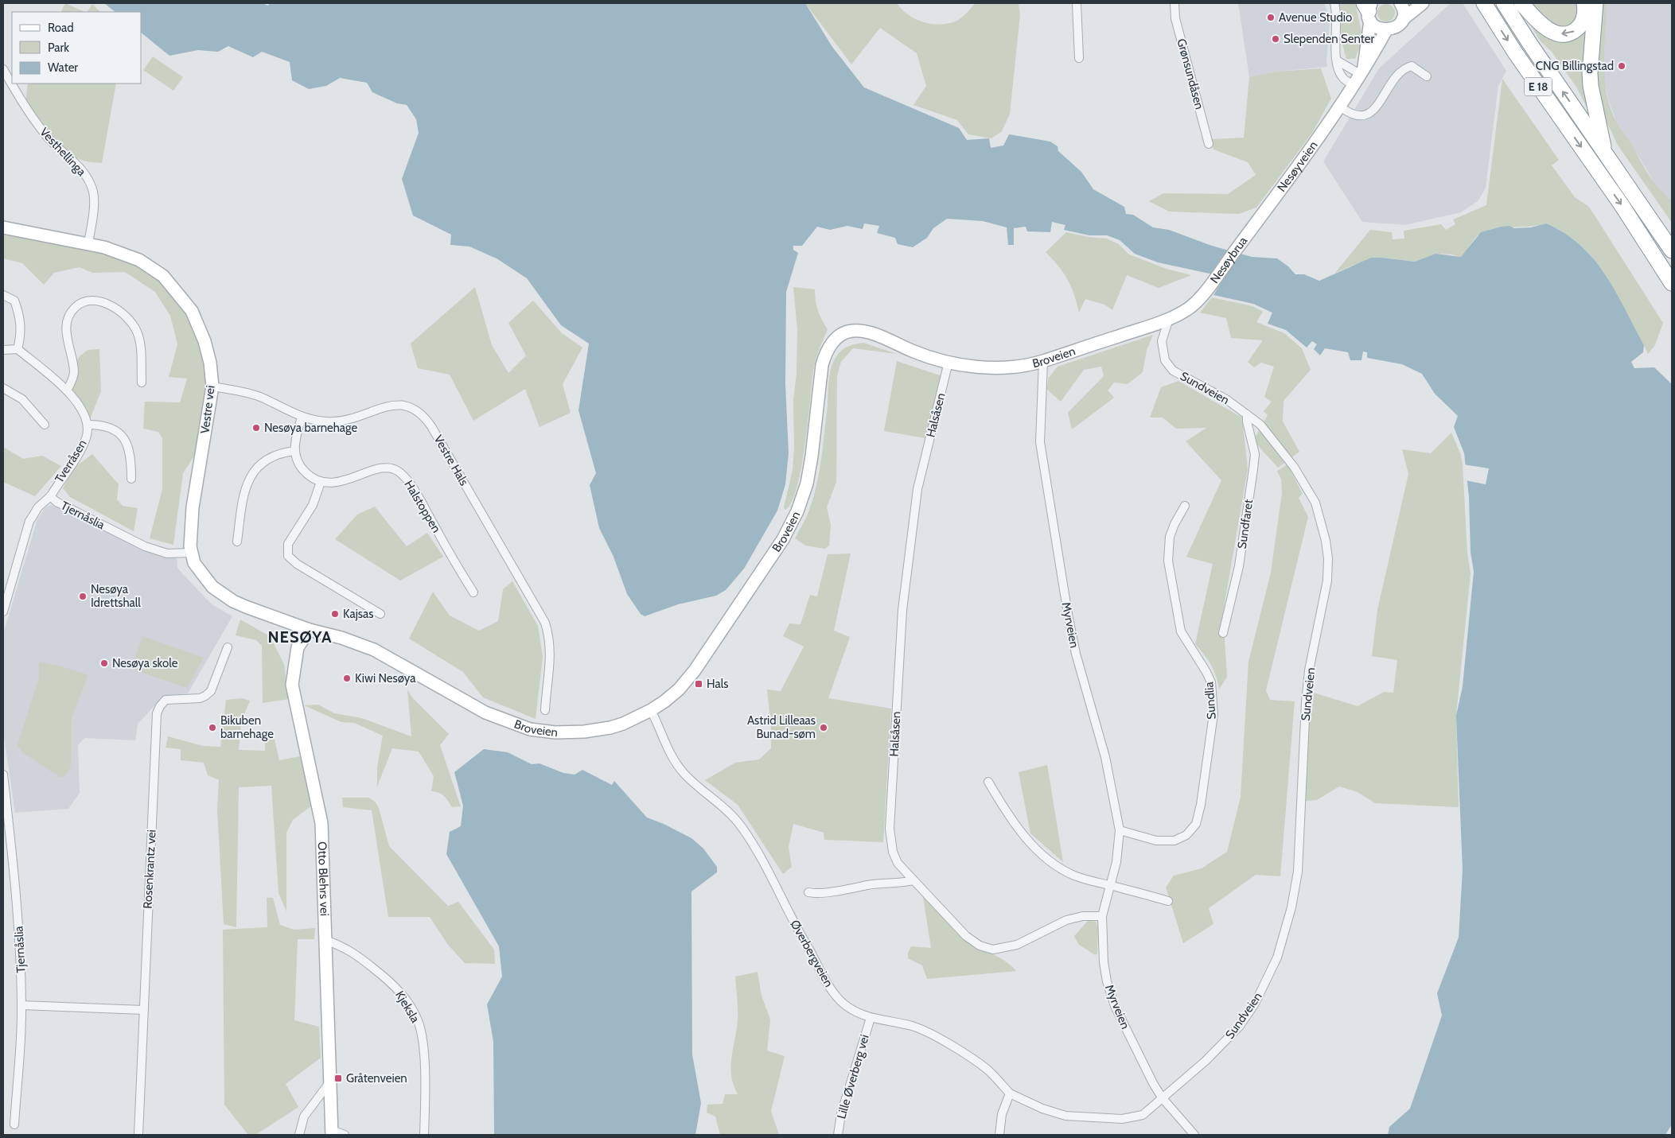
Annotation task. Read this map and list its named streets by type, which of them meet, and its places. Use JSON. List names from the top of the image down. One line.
{"streets":{"highway":["E 18"],"street":["Grønsundåsen","Vesthellinga","Nesøyveien","Nesøybrua","Broveien","Sundveien","Vestre vei","Halsåsen","Vestre Hals","Tverråsen","Halstoppen","Tjernåslia","Sundfaret","Myrveien","Sundlia","Rosenkrantz vei","Otto Blehrs vei","Øverbergveien","Kjeksla","Lille Øverberg vei"]},"crossings":[["Vesthellinga","Vestre vei"],["Nesøyveien","Nesøybrua"],["Nesøybrua","Broveien"],["Broveien","Sundveien"],["Broveien","Vestre vei"],["Broveien","Halsåsen"],["Broveien","Myrveien"],["Broveien","Otto Blehrs vei"],["Broveien","Øverbergveien"],["Sundveien","Sundfaret"],["Sundveien","Myrveien"],["Sundveien","Øverbergveien"],["Vestre vei","Vestre Hals"],["Vestre vei","Tjernåslia"],["Vestre vei","Otto Blehrs vei"],["Halsåsen","Myrveien"],["Tverråsen","Tjernåslia"],["Myrveien","Sundlia"],["Otto Blehrs vei","Kjeksla"],["Øverbergveien","Lille Øverberg vei"]],"districts":["NESØYA"],"places":{"other":["Avenue Studio","Slependen Senter","CNG Billingstad","Nesøya barnehage","Nesøya Idrettshall","Kajsas","Nesøya skole","Kiwi Nesøya","Bikuben barnehage","Astrid Lilleaas Bunad-søm"],"transit":["Hals","Gråtenveien"]},"legend":["Road","Park","Water"]}
